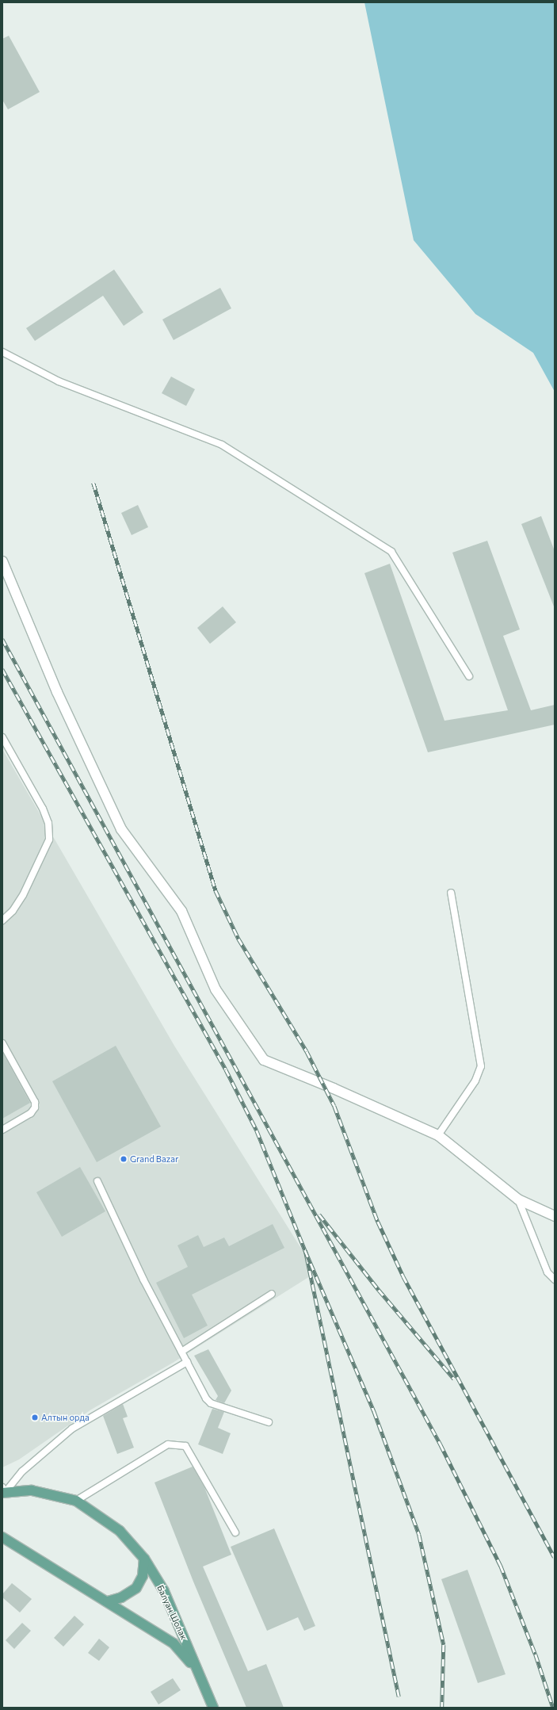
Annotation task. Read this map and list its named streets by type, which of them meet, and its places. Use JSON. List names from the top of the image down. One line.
{"streets":{"main road":["Балуан Шолак"]},"places":["Grand Bazar","Алтын орда"]}
